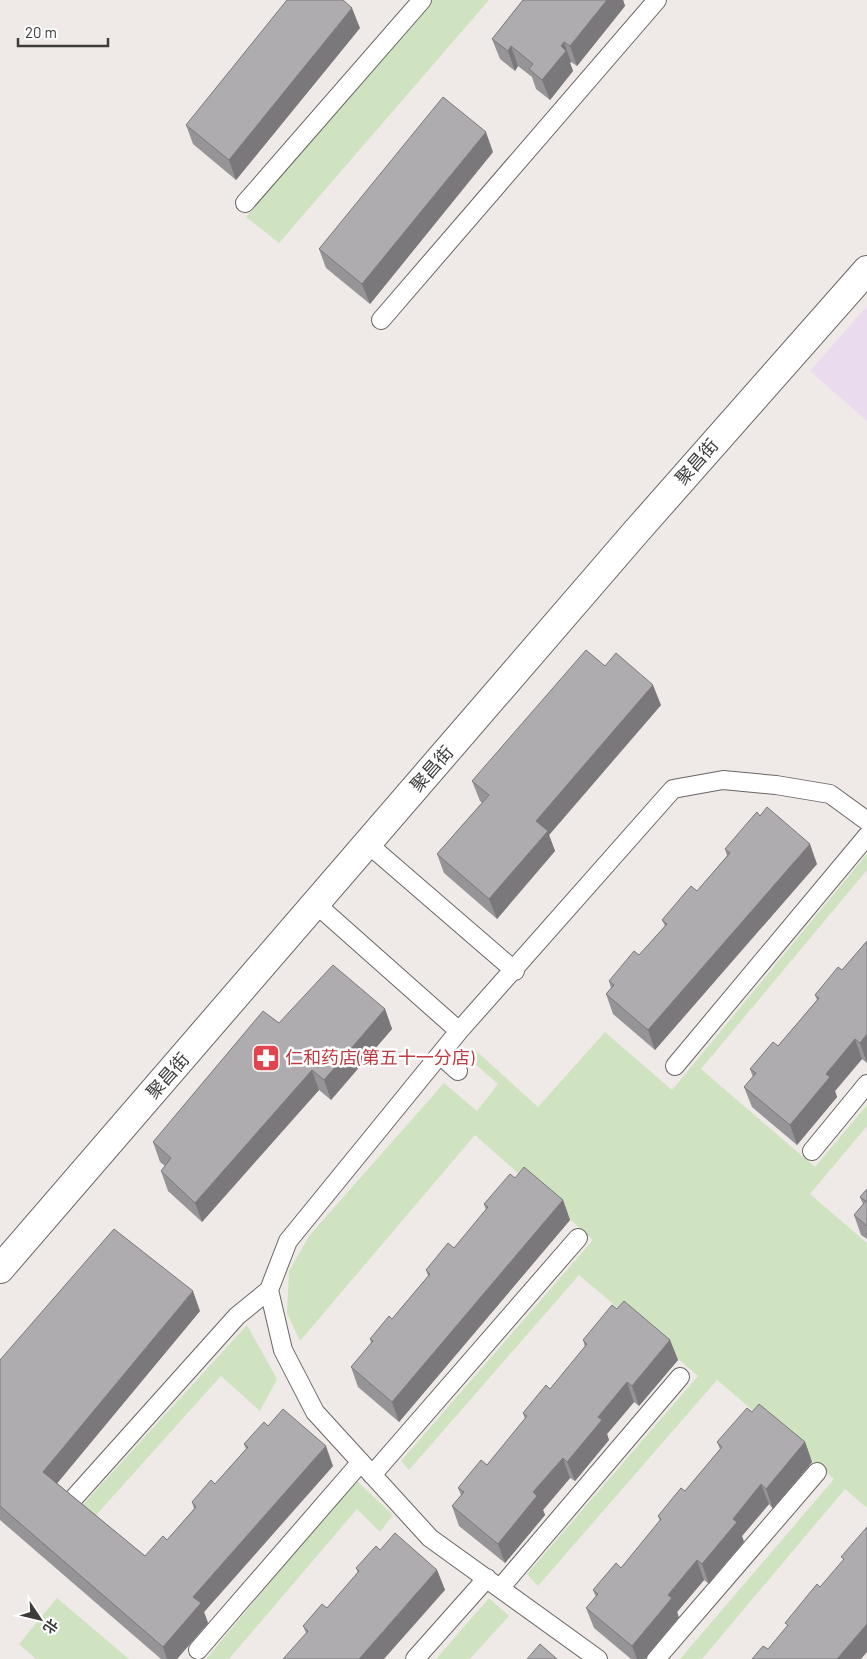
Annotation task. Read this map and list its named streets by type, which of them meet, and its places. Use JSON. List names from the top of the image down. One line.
{"streets":{"street":["聚昌街"]},"places":{"pharmacy":["仁和药店(第五十一分店)"]},"scale_bar":"20 m","north":"bottom right"}
